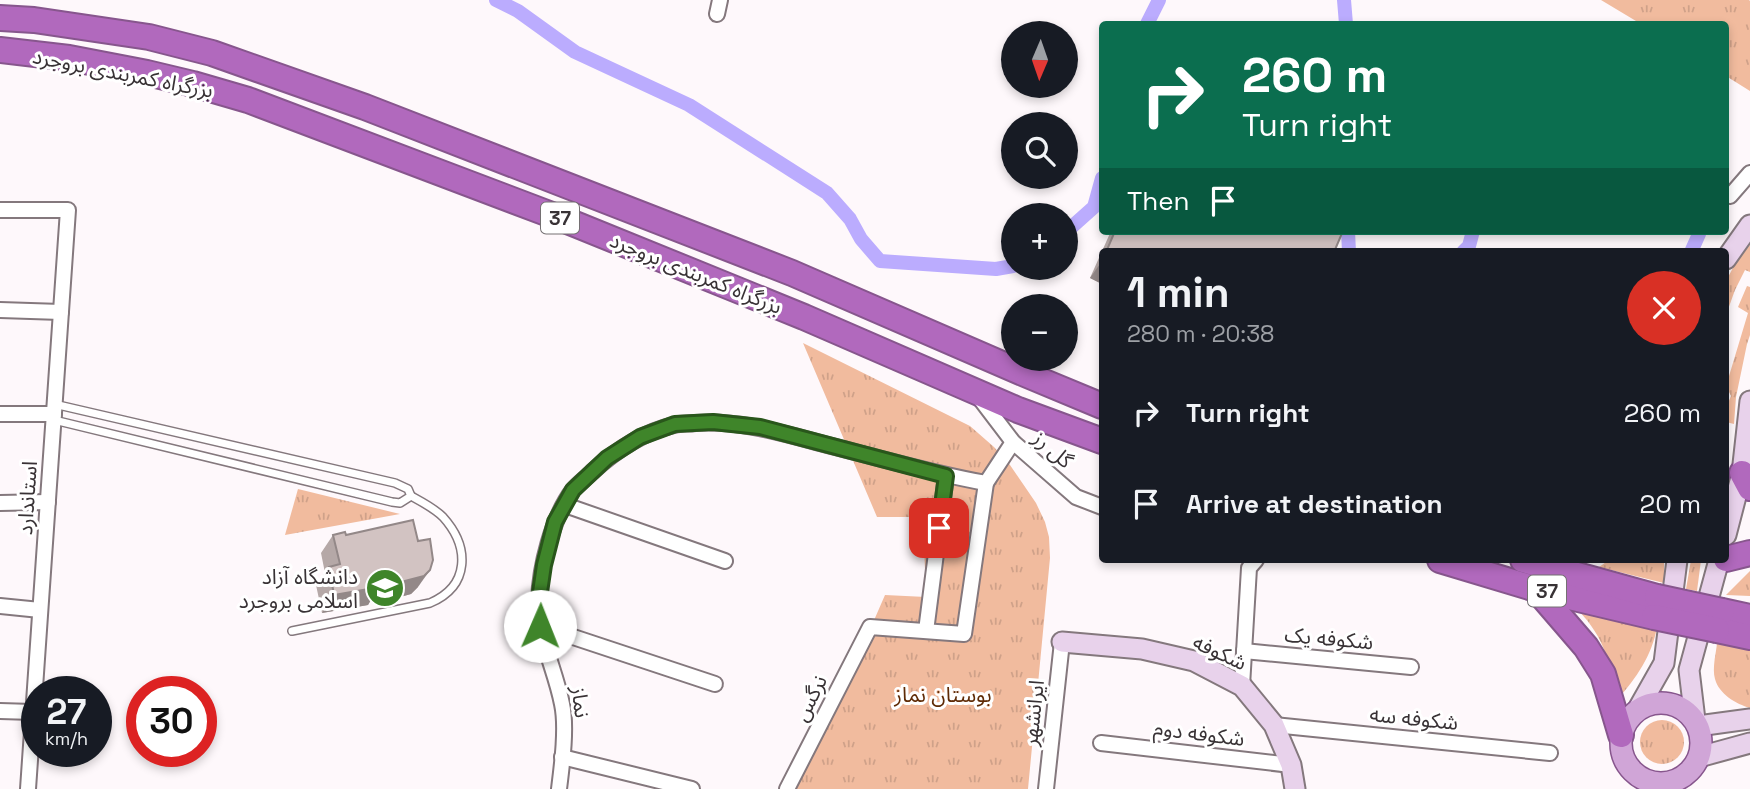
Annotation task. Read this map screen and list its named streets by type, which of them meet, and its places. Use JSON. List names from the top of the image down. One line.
{"streets":{"highway":["بزرگراه کمربندی بروجرد","37"],"main road":["شکوفه"],"street":["گل رز","استاندارد","شکوفه یک","نرگس","نماز","ایرانشهر","شکوفه سه","شکوفه دوم"]},"crossings":[["بزرگراه کمربندی بروجرد","گل رز"],["شکوفه","ایرانشهر"],["شکوفه","شکوفه سه"],["شکوفه","شکوفه دوم"]],"parks":["بوستان نماز"],"places":{"school or university":["دانشگاه آزاد اسلامی بروجرد"]},"north":"bottom","page":{"map_buttons":["+","−"],"turn":["260 m","Turn right"],"then":"Then","heading":["1 min","280 m · 20:38"],"list":[{"name":"Turn right","value":"260 m"},{"name":"Arrive at destination","value":"20 m"}],"speed":"27 km/h","limit":"30"}}
